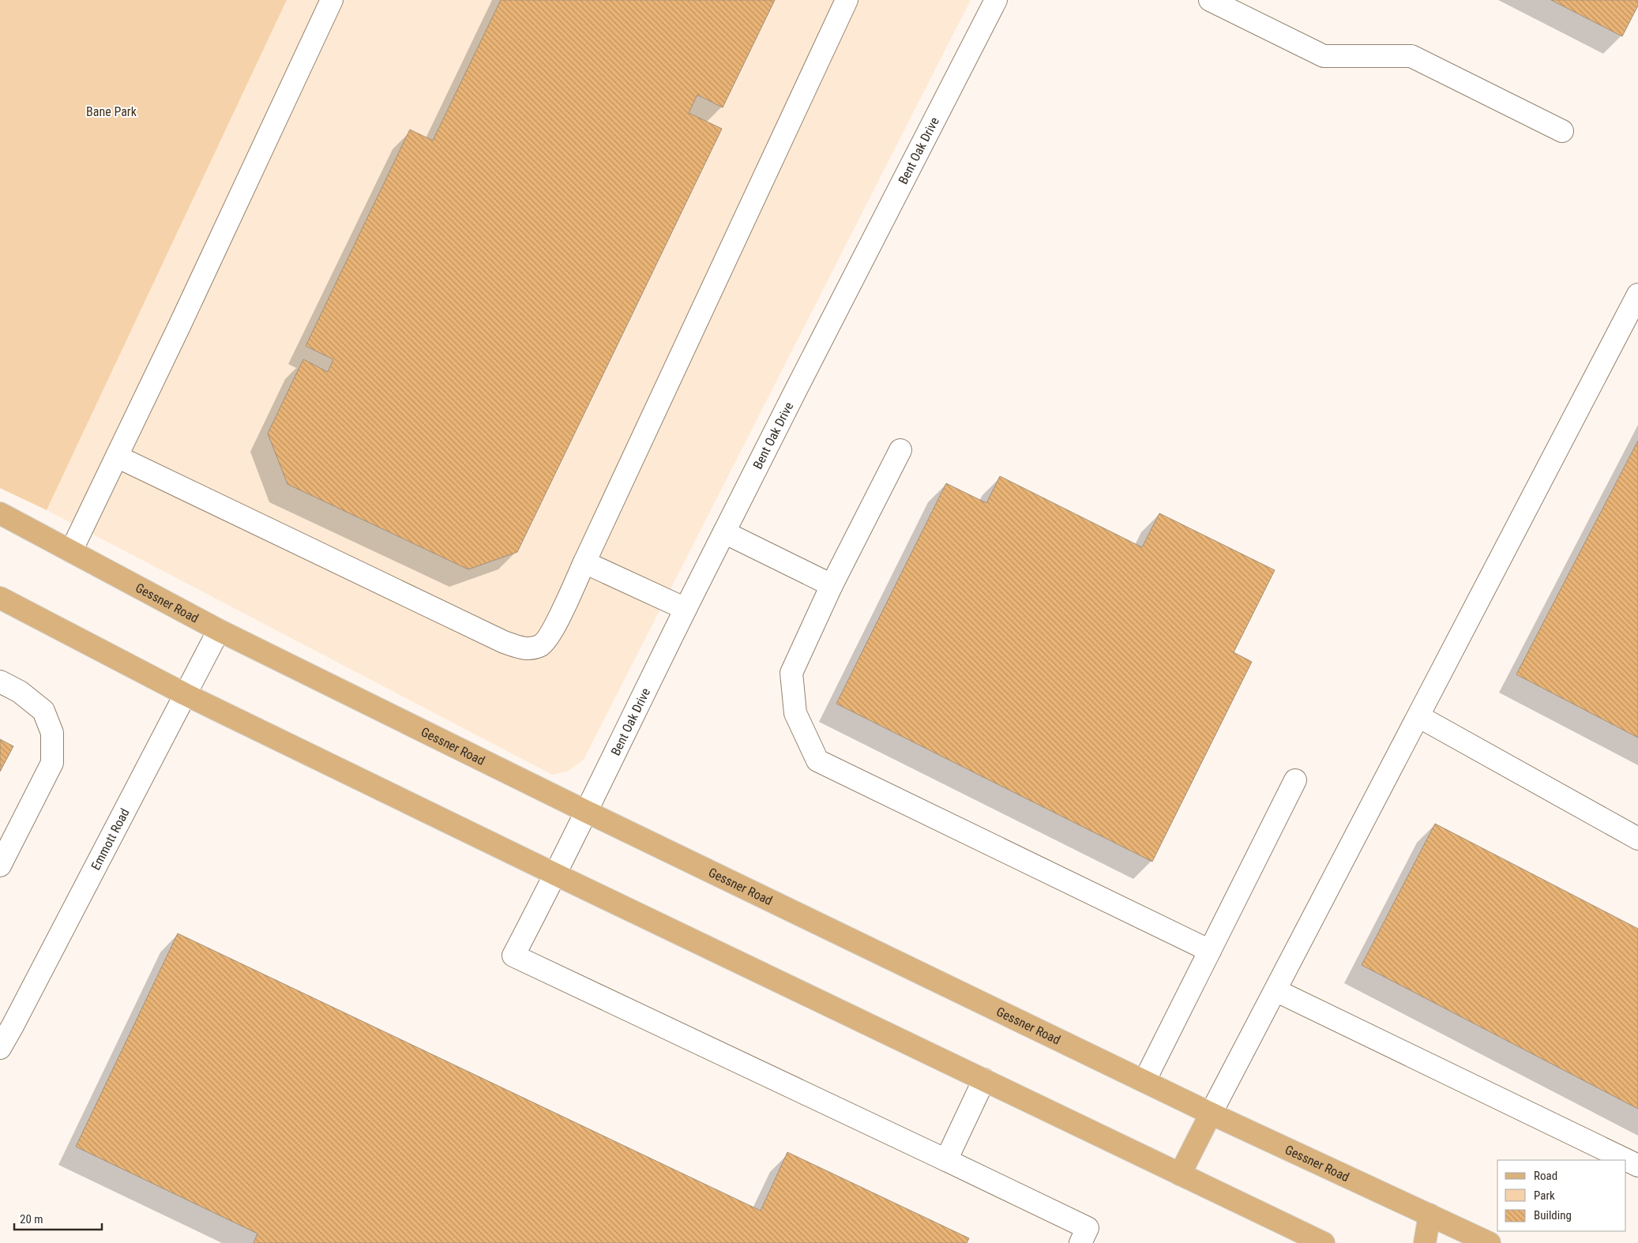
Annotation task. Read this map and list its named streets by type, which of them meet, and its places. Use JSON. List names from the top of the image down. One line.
{"streets":{"main road":["Gessner Road"],"street":["Bent Oak Drive","Emmott Road"]},"crossings":[["Bent Oak Drive","Gessner Road"],["Gessner Road","Emmott Road"]],"parks":["Bane Park"],"legend":["Road","Park","Building"],"scale_bar":"20 m"}
